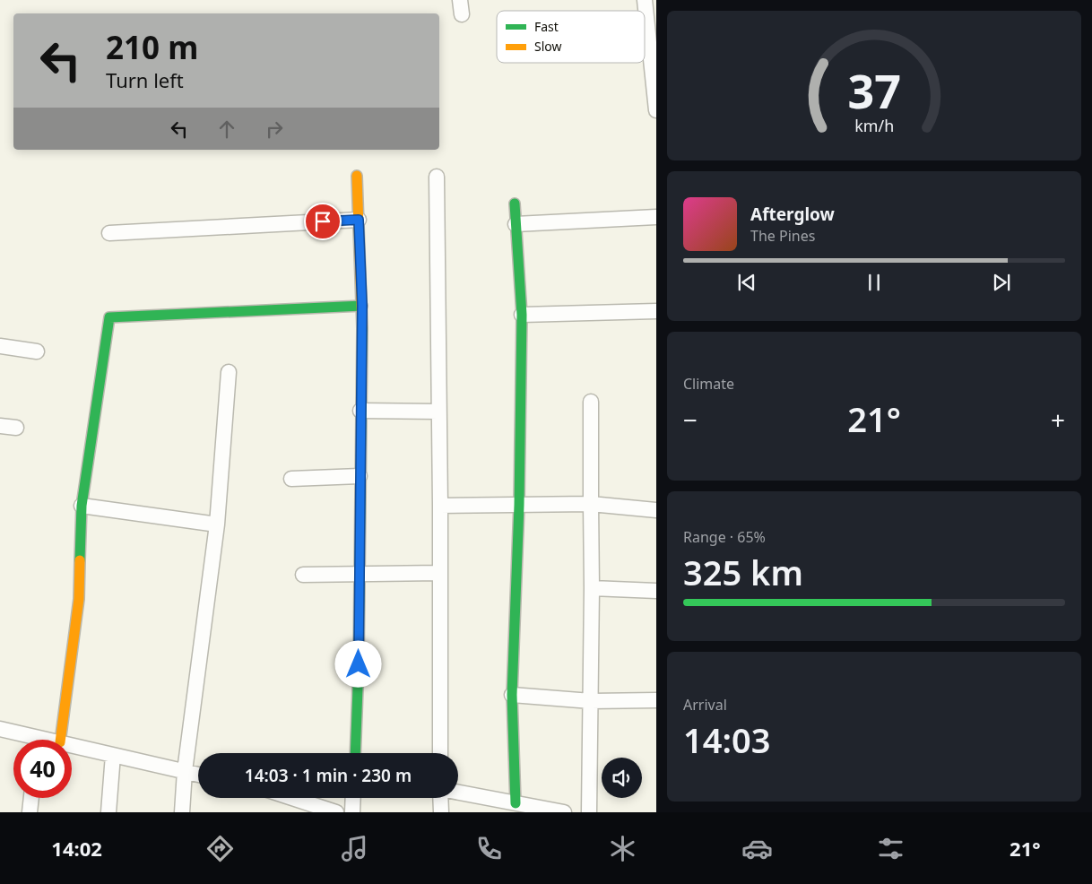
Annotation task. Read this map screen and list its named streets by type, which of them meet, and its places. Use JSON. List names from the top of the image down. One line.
{"legend":["Fast","Slow"],"page":{"turn":["210 m","Turn left"],"song":["Afterglow","The Pines"],"tile":["Climate",["Range · 65%","325 km"],["Arrival","14:03"]],"heat":["−","21°","+"],"limit":"40","trip":"14:03 · 1 min · 230 m","tabs":["14:02","21°"],"gauge":["37","km/h"]}}
